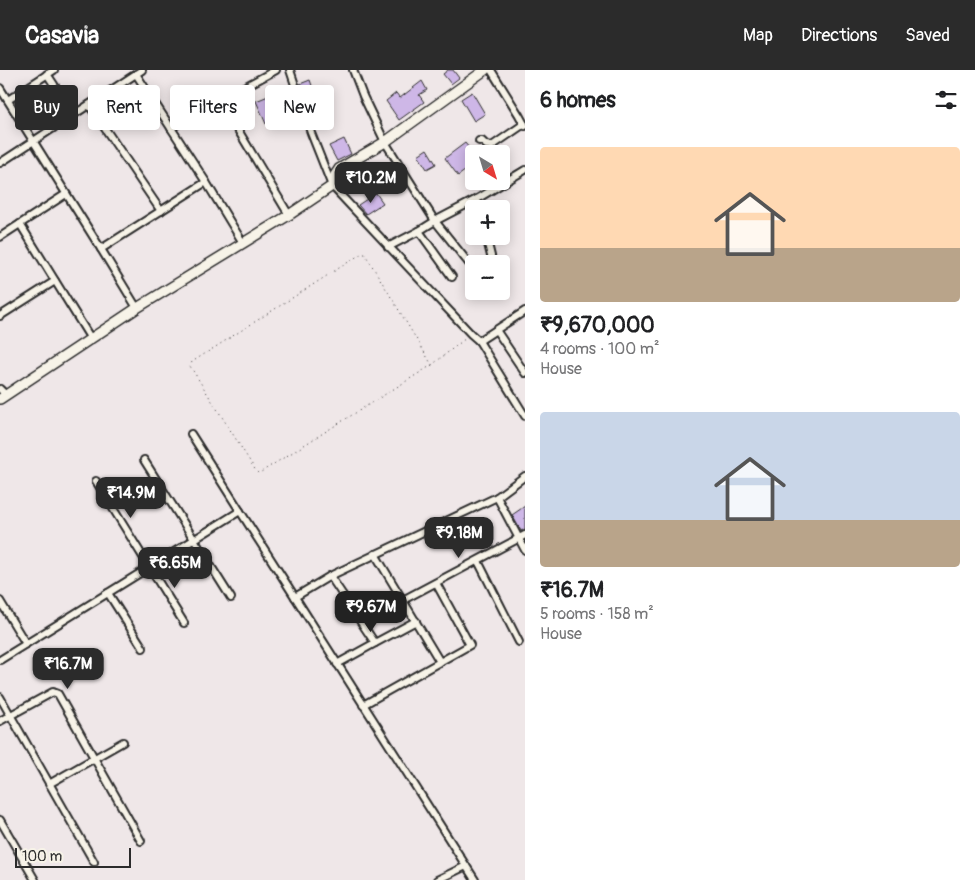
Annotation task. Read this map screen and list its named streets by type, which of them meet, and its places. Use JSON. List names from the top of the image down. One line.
{"scale_bar":"100 m","north":"bottom right","page":{"header":"Casavia","nav":["Map","Directions","Saved"],"heading":"6 homes","chip":["Buy","Rent","Filters","New"],"list":[{"name":"₹9,670,000","note":"4 rooms · 100 m² · House"},{"name":"₹16.7M","note":"5 rooms · 158 m² · House"}],"map_buttons":["+","−"],"price":["₹10.2M","₹14.9M","₹9.18M","₹6.65M","₹9.67M","₹16.7M"],"scale":"100 m"}}
